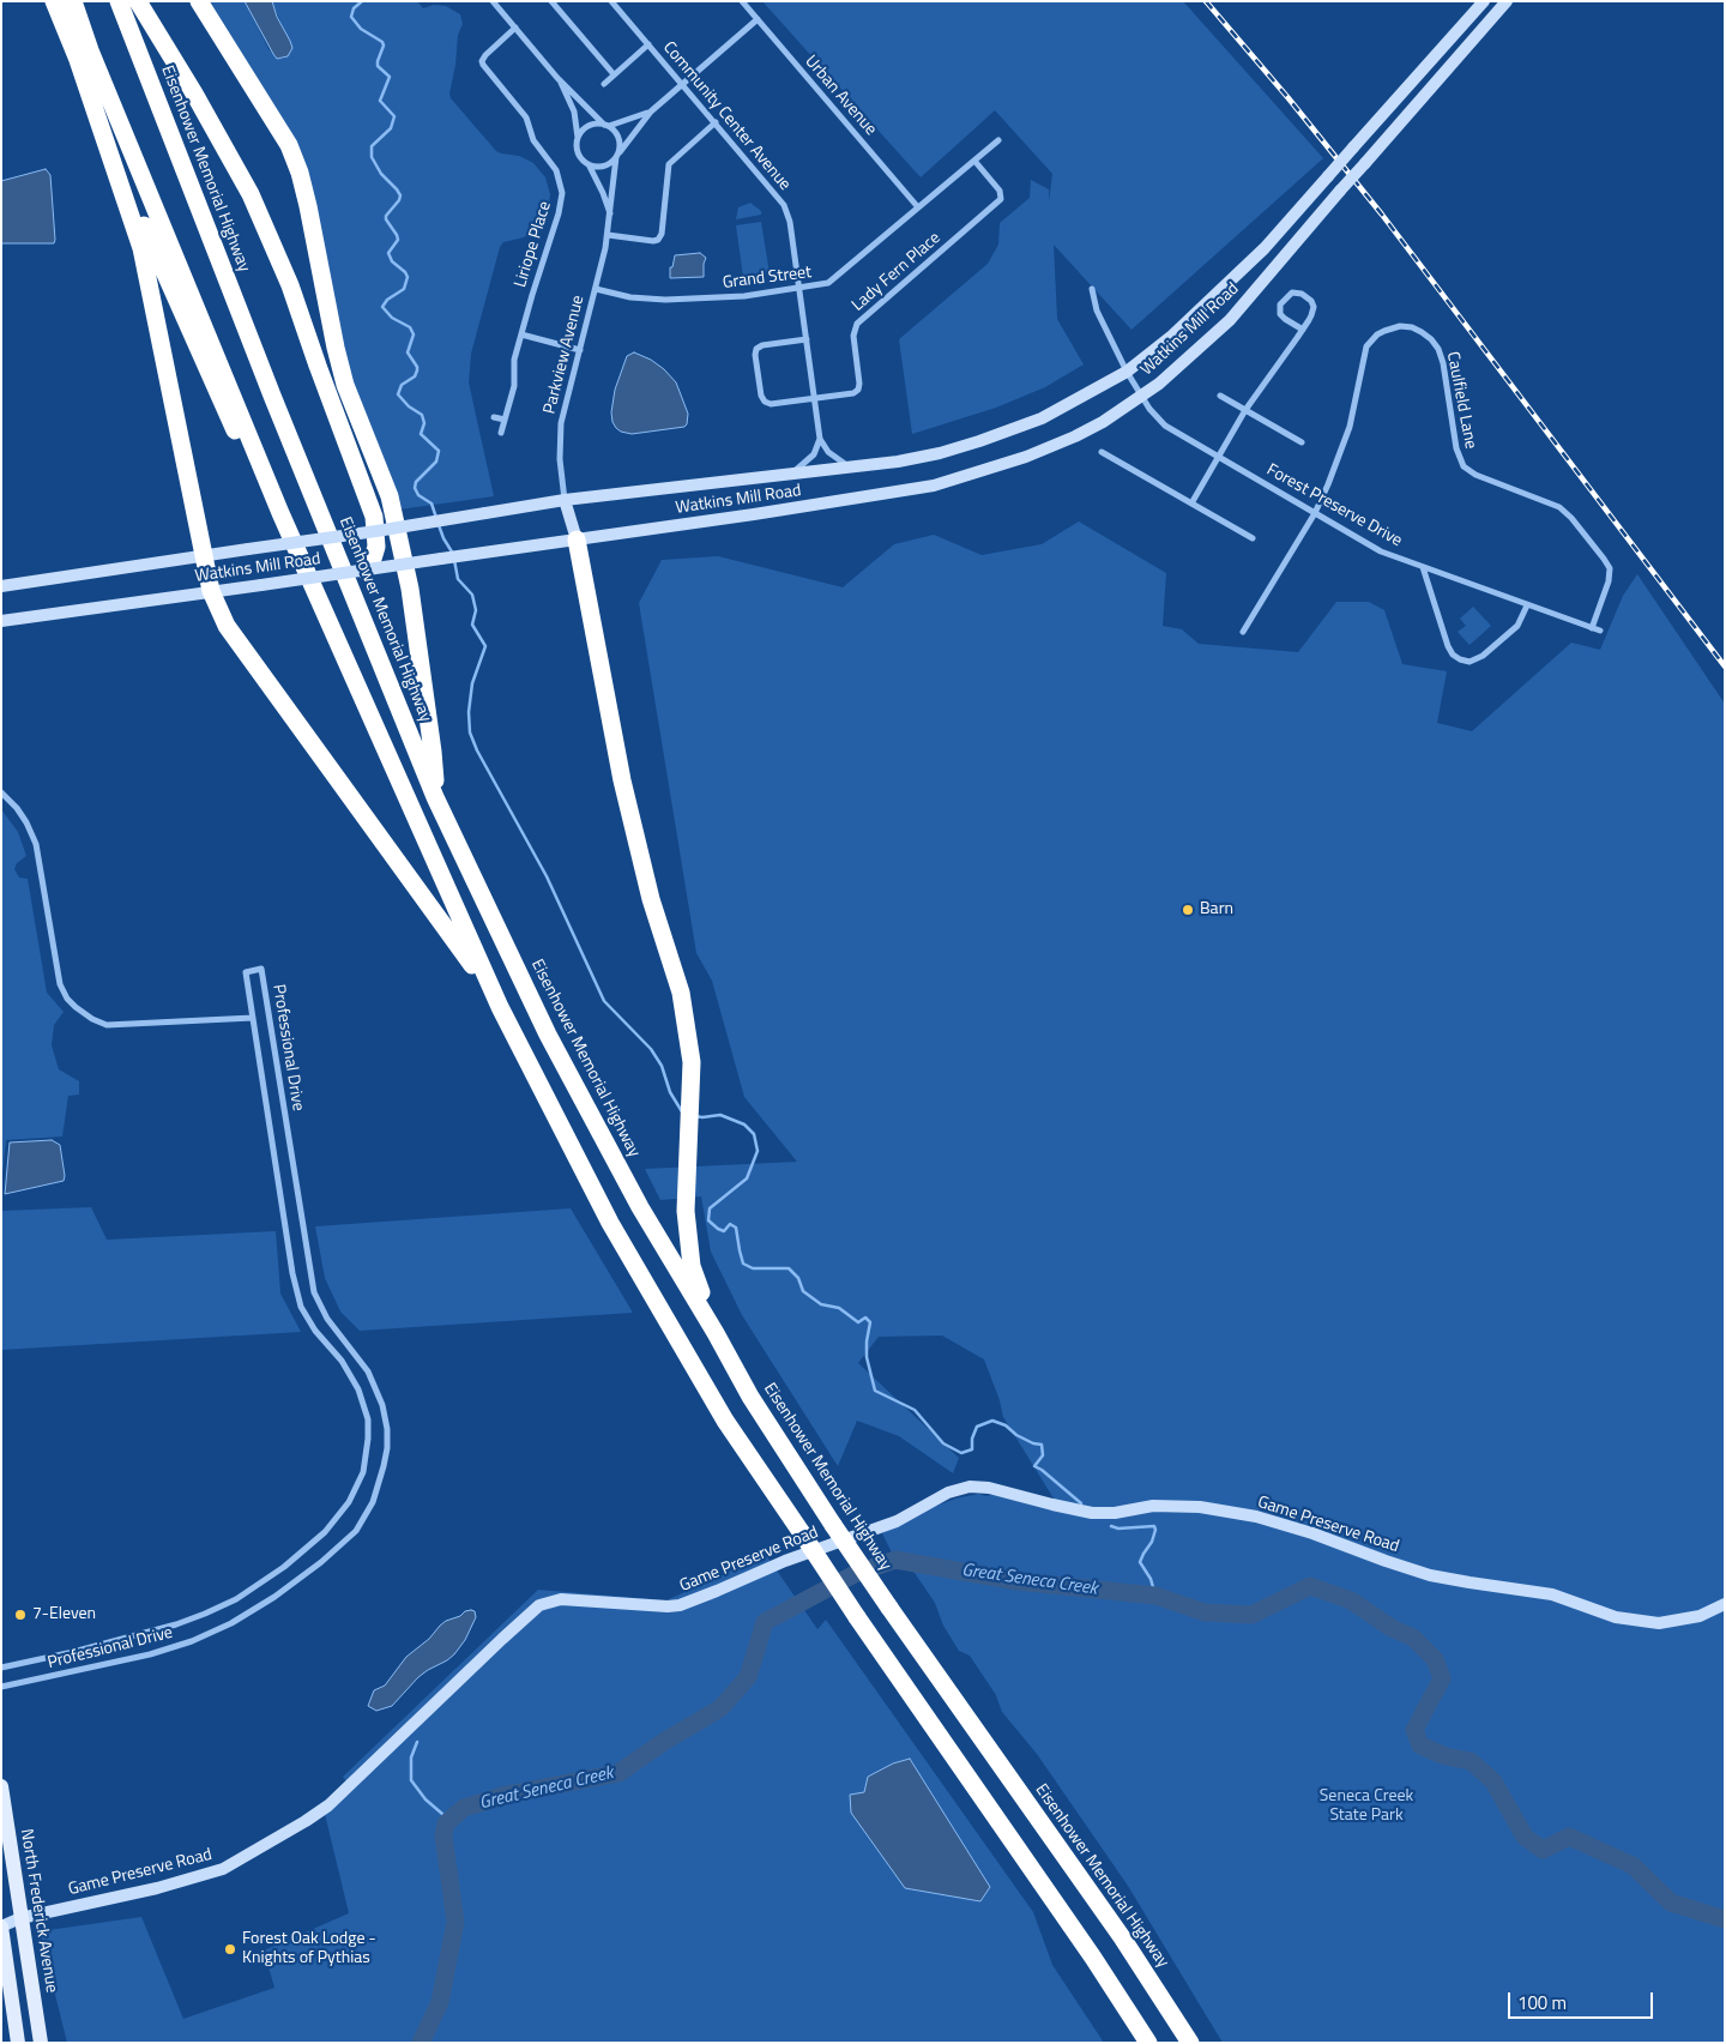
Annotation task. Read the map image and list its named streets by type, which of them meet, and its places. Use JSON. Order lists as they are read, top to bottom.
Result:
{
  "streets": {
    "highway": ["Eisenhower Memorial Highway"],
    "main road": ["Watkins Mill Road", "Game Preserve Road", "North Frederick Avenue"],
    "street": [
      "Urban Avenue",
      "Community Center Avenue",
      "Liriope Place",
      "Lady Fern Place",
      "Grand Street",
      "Parkview Avenue",
      "Caulfield Lane",
      "Forest Preserve Drive",
      "Professional Drive"
    ]
  },
  "crossings": [
    ["Urban Avenue", "Grand Street"],
    ["Community Center Avenue", "Lady Fern Place"],
    ["Community Center Avenue", "Grand Street"],
    ["Lady Fern Place", "Grand Street"],
    ["Grand Street", "Parkview Avenue"],
    ["Watkins Mill Road", "Parkview Avenue"],
    ["Watkins Mill Road", "Forest Preserve Drive"],
    ["Caulfield Lane", "Forest Preserve Drive"],
    ["Game Preserve Road", "North Frederick Avenue"]
  ],
  "water": ["Great Seneca Creek"],
  "parks": ["Seneca Creek State Park"],
  "places": ["Barn", "7-Eleven", "Forest Oak Lodge - Knights of Pythias"],
  "scale_bar": "100 m"
}
